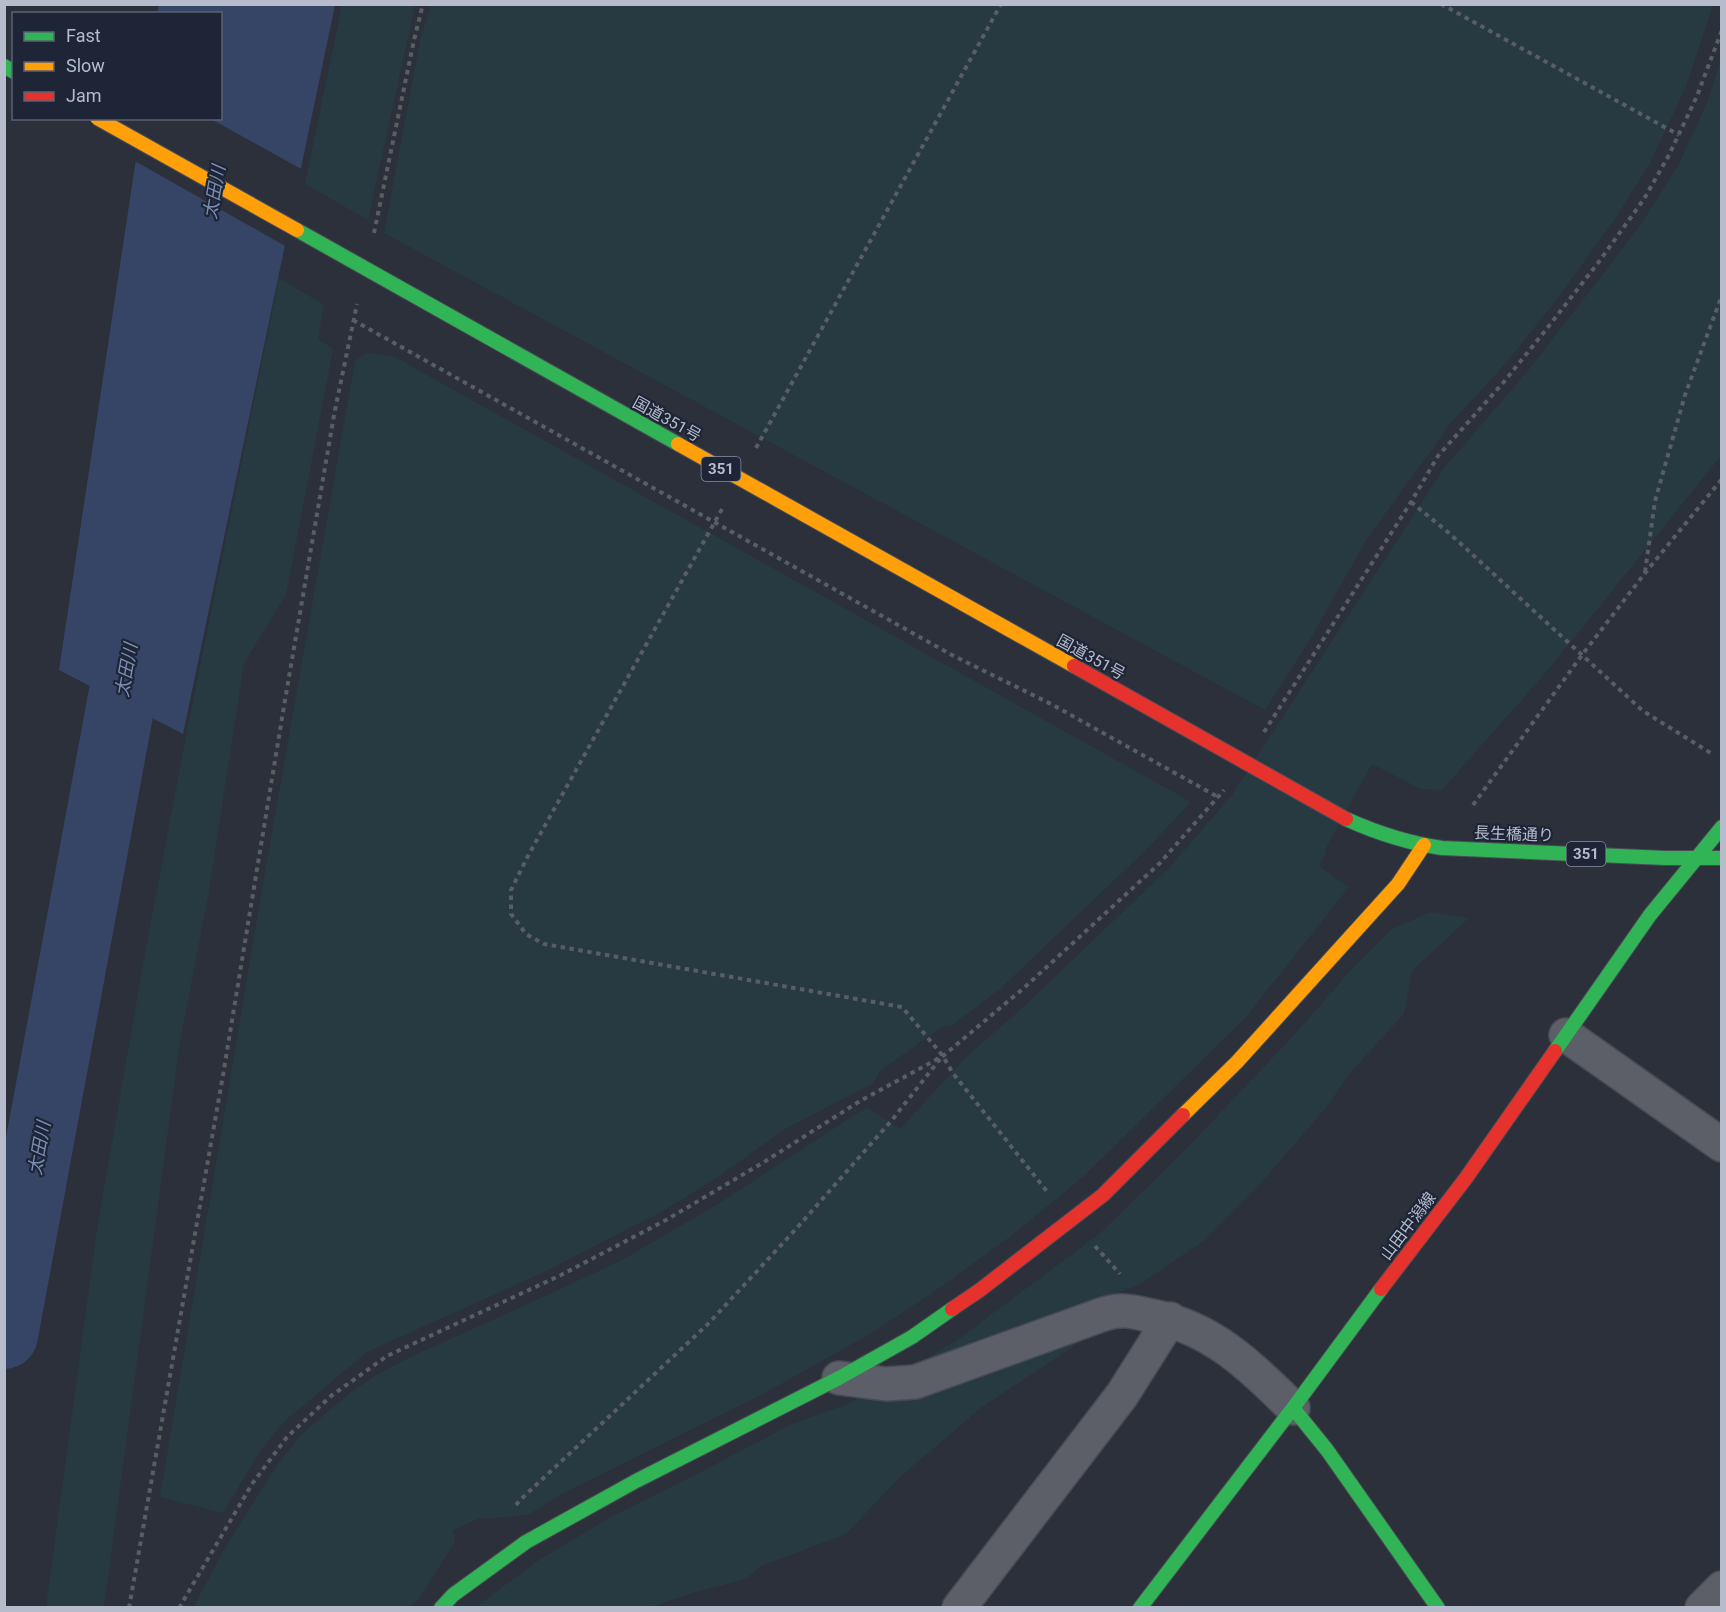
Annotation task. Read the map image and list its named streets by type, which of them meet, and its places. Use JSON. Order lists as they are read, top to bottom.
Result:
{
  "streets": {
    "main road": [
      "国道351号",
      "351",
      "長生橋通り",
      "山田中潟線"
    ]
  },
  "crossings": [
    ["国道351号", "長生橋通り"],
    ["長生橋通り", "山田中潟線"]
  ],
  "water": ["太田川"],
  "legend": ["Fast", "Slow", "Jam"]
}
